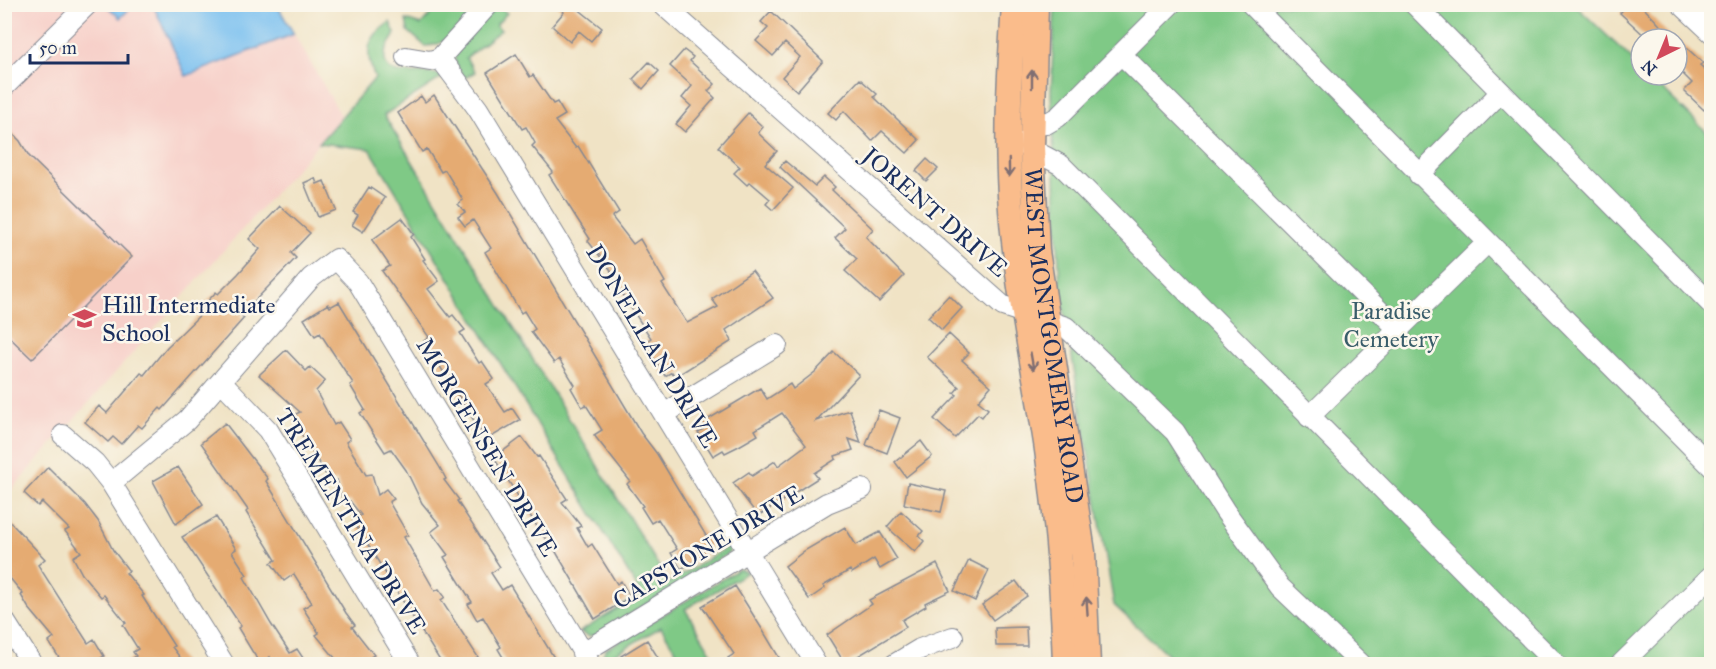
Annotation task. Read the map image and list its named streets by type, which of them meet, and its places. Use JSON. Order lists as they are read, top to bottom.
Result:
{
  "streets": {
    "main road": ["WEST MONTGOMERY ROAD"],
    "street": [
      "JORENT DRIVE",
      "DONELLAN DRIVE",
      "MORGENSEN DRIVE",
      "TREMENTINA DRIVE",
      "CAPSTONE DRIVE"
    ]
  },
  "crossings": [
    ["JORENT DRIVE", "WEST MONTGOMERY ROAD"],
    ["DONELLAN DRIVE", "CAPSTONE DRIVE"],
    ["MORGENSEN DRIVE", "TREMENTINA DRIVE"],
    ["MORGENSEN DRIVE", "CAPSTONE DRIVE"]
  ],
  "parks": ["Paradise Cemetery"],
  "places": {
    "school or university": ["Hill Intermediate School"]
  },
  "scale_bar": "50 m",
  "north": "bottom left"
}
